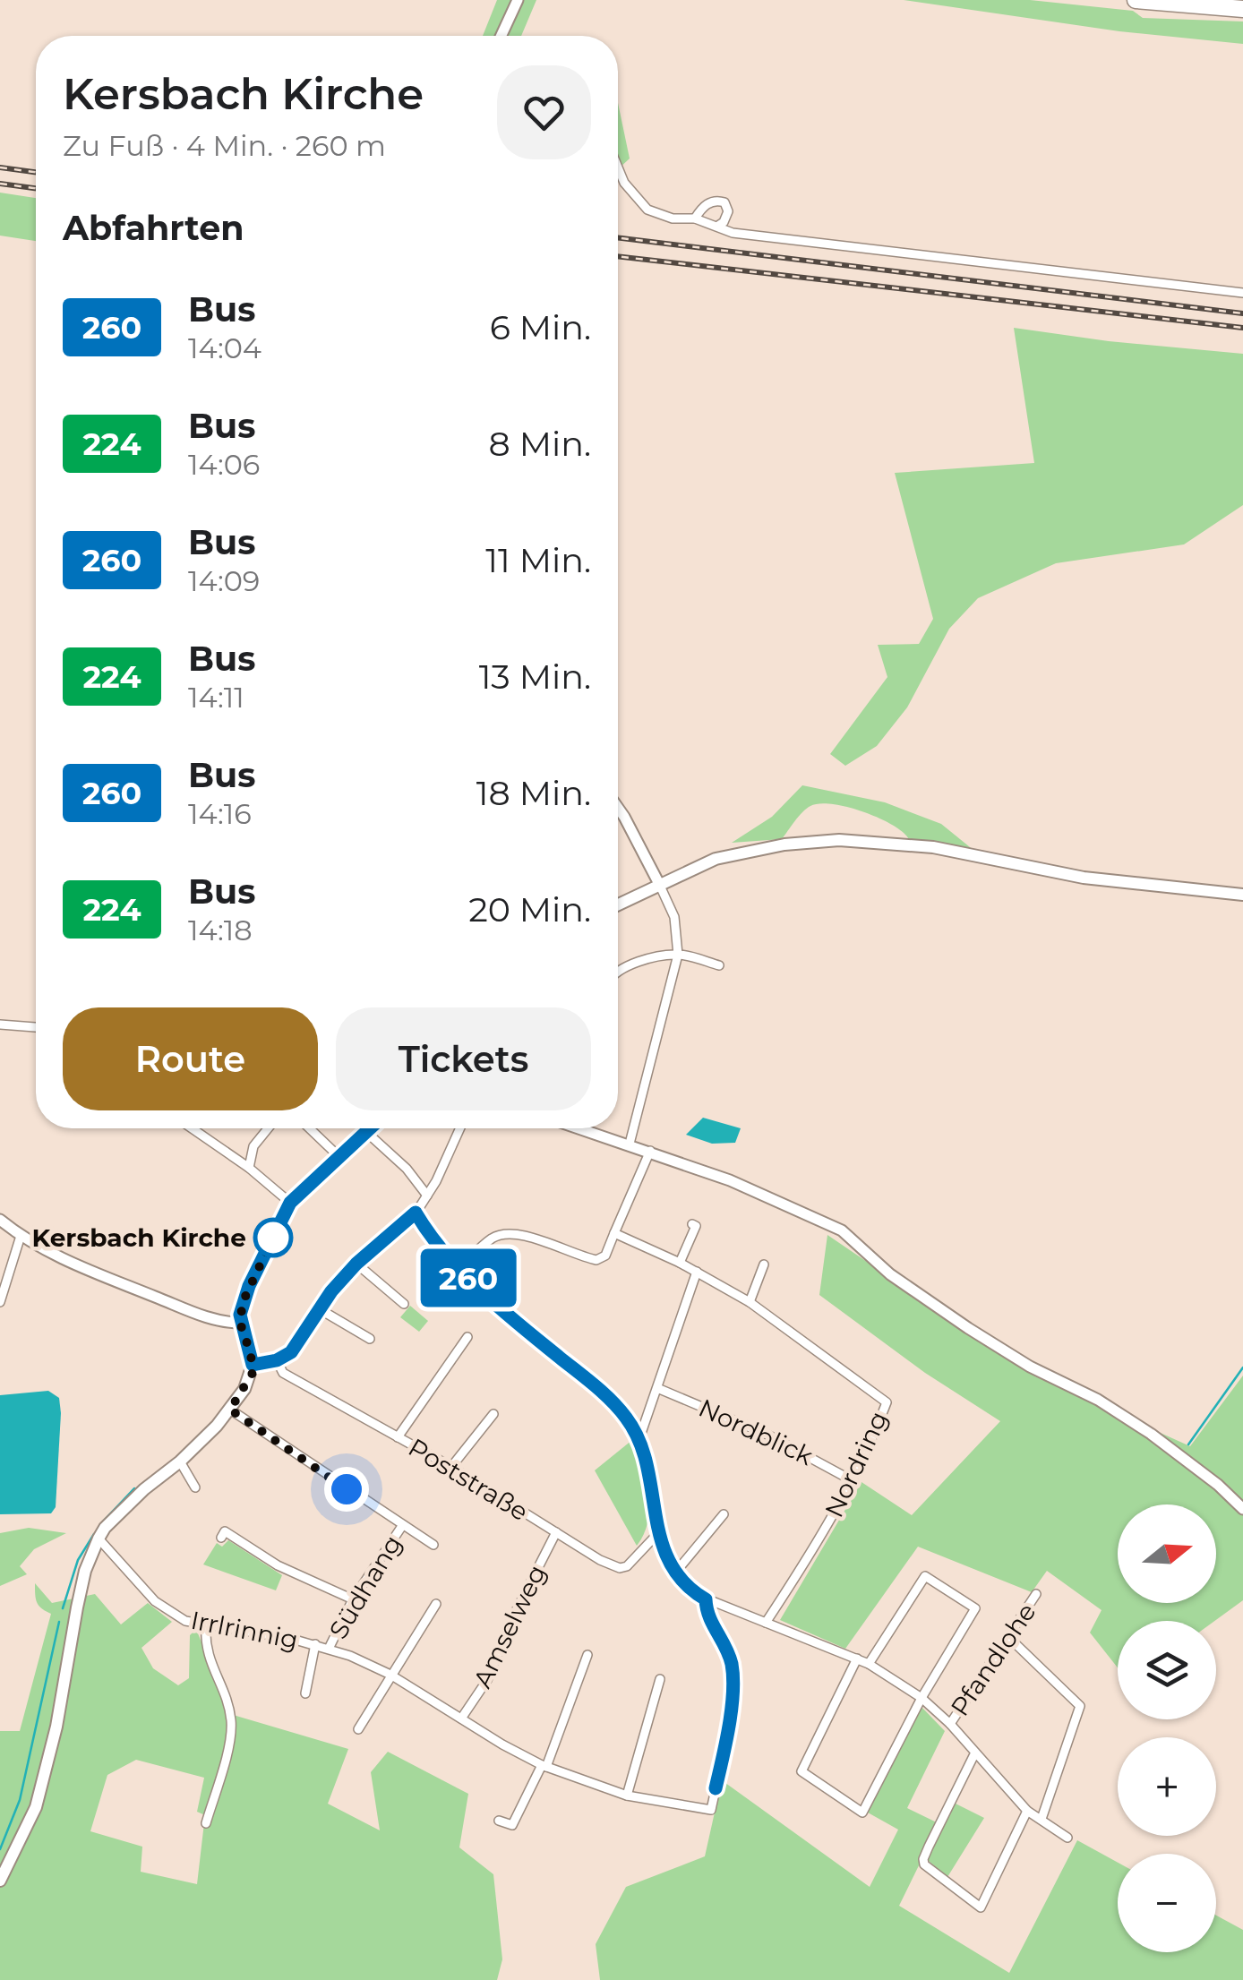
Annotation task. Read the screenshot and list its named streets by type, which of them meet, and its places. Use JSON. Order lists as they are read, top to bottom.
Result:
{
  "streets": {
    "street": [
      "Nordblick",
      "Nordring",
      "Poststraße",
      "Südhang",
      "Amselweg",
      "Irrlrinnig",
      "Pfandlohe"
    ]
  },
  "crossings": [
    ["Nordblick", "Nordring"],
    ["Nordring", "Pfandlohe"],
    ["Poststraße", "Amselweg"],
    ["Südhang", "Irrlrinnig"],
    ["Amselweg", "Irrlrinnig"],
    ["Irrlrinnig", "Pfandlohe"]
  ],
  "places": ["Kersbach Kirche"],
  "lines": ["bus line 260"],
  "north": "right",
  "page": {
    "on_map": "260",
    "heading": [
      ["Kersbach Kirche", "Zu Fuß · 4 Min. · 260 m"],
      "Abfahrten"
    ],
    "list": [
      {
        "mark": "260",
        "name": "Bus",
        "note": "14:04",
        "value": "6 Min."
      },
      {
        "mark": "224",
        "name": "Bus",
        "note": "14:06",
        "value": "8 Min."
      },
      {
        "mark": "260",
        "name": "Bus",
        "note": "14:09",
        "value": "11 Min."
      },
      {
        "mark": "224",
        "name": "Bus",
        "note": "14:11",
        "value": "13 Min."
      },
      {
        "mark": "260",
        "name": "Bus",
        "note": "14:16",
        "value": "18 Min."
      },
      {
        "mark": "224",
        "name": "Bus",
        "note": "14:18",
        "value": "20 Min."
      }
    ],
    "buttons": ["Route", "Tickets"],
    "map_buttons": ["+", "−"]
  }
}
